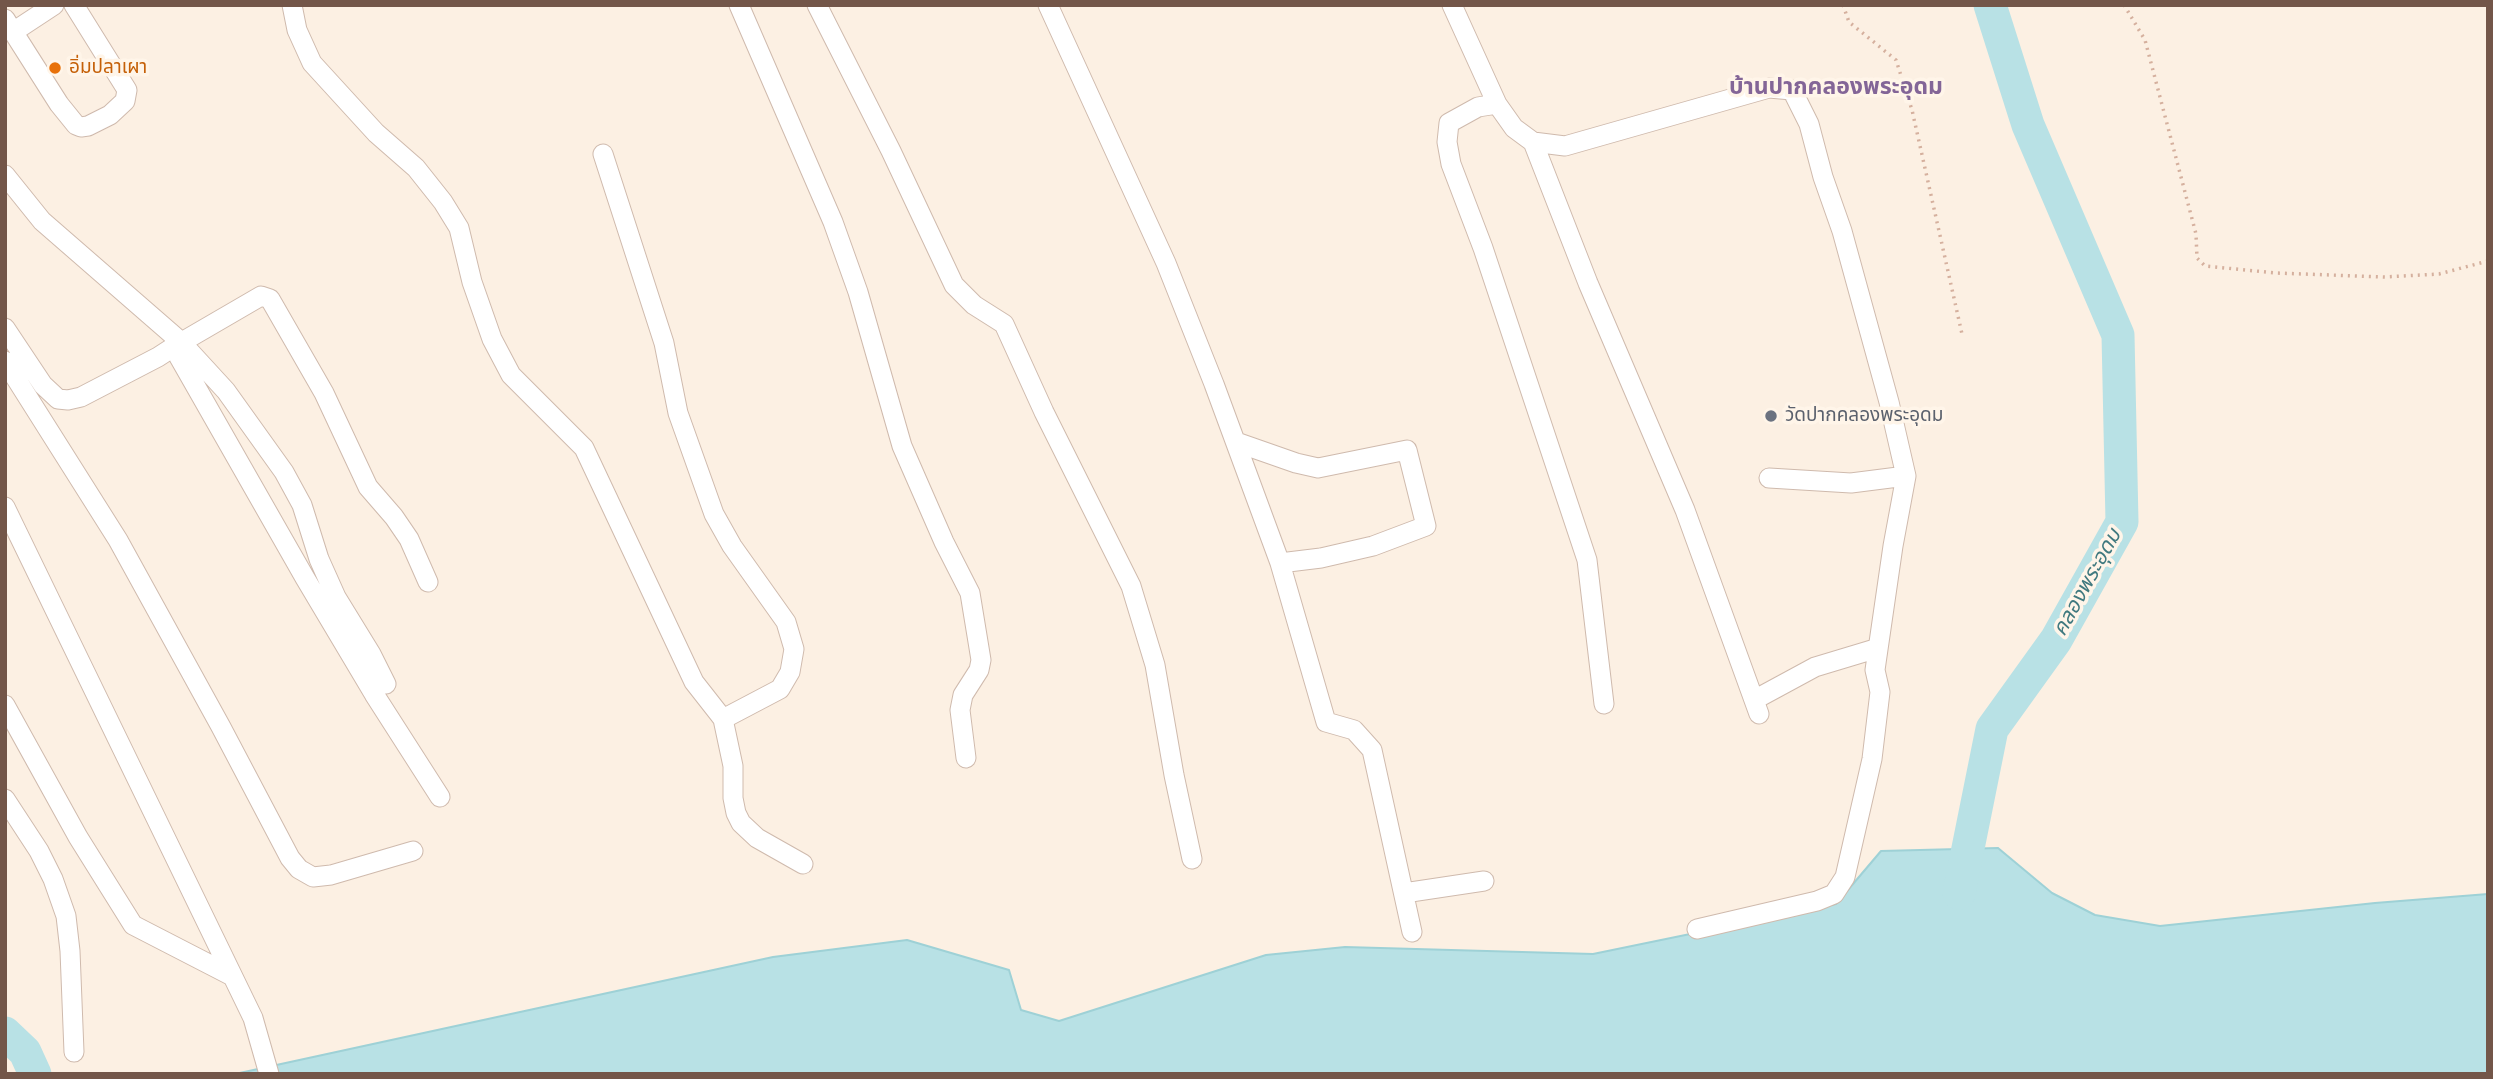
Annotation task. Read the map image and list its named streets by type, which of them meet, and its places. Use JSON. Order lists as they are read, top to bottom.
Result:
{
  "districts": ["บ้านปากคลองพระอุดม"],
  "water": ["คลองพระอุดม"],
  "places": ["อิ่มปลาเผา", "วัดปากคลองพระอุดม"]
}
